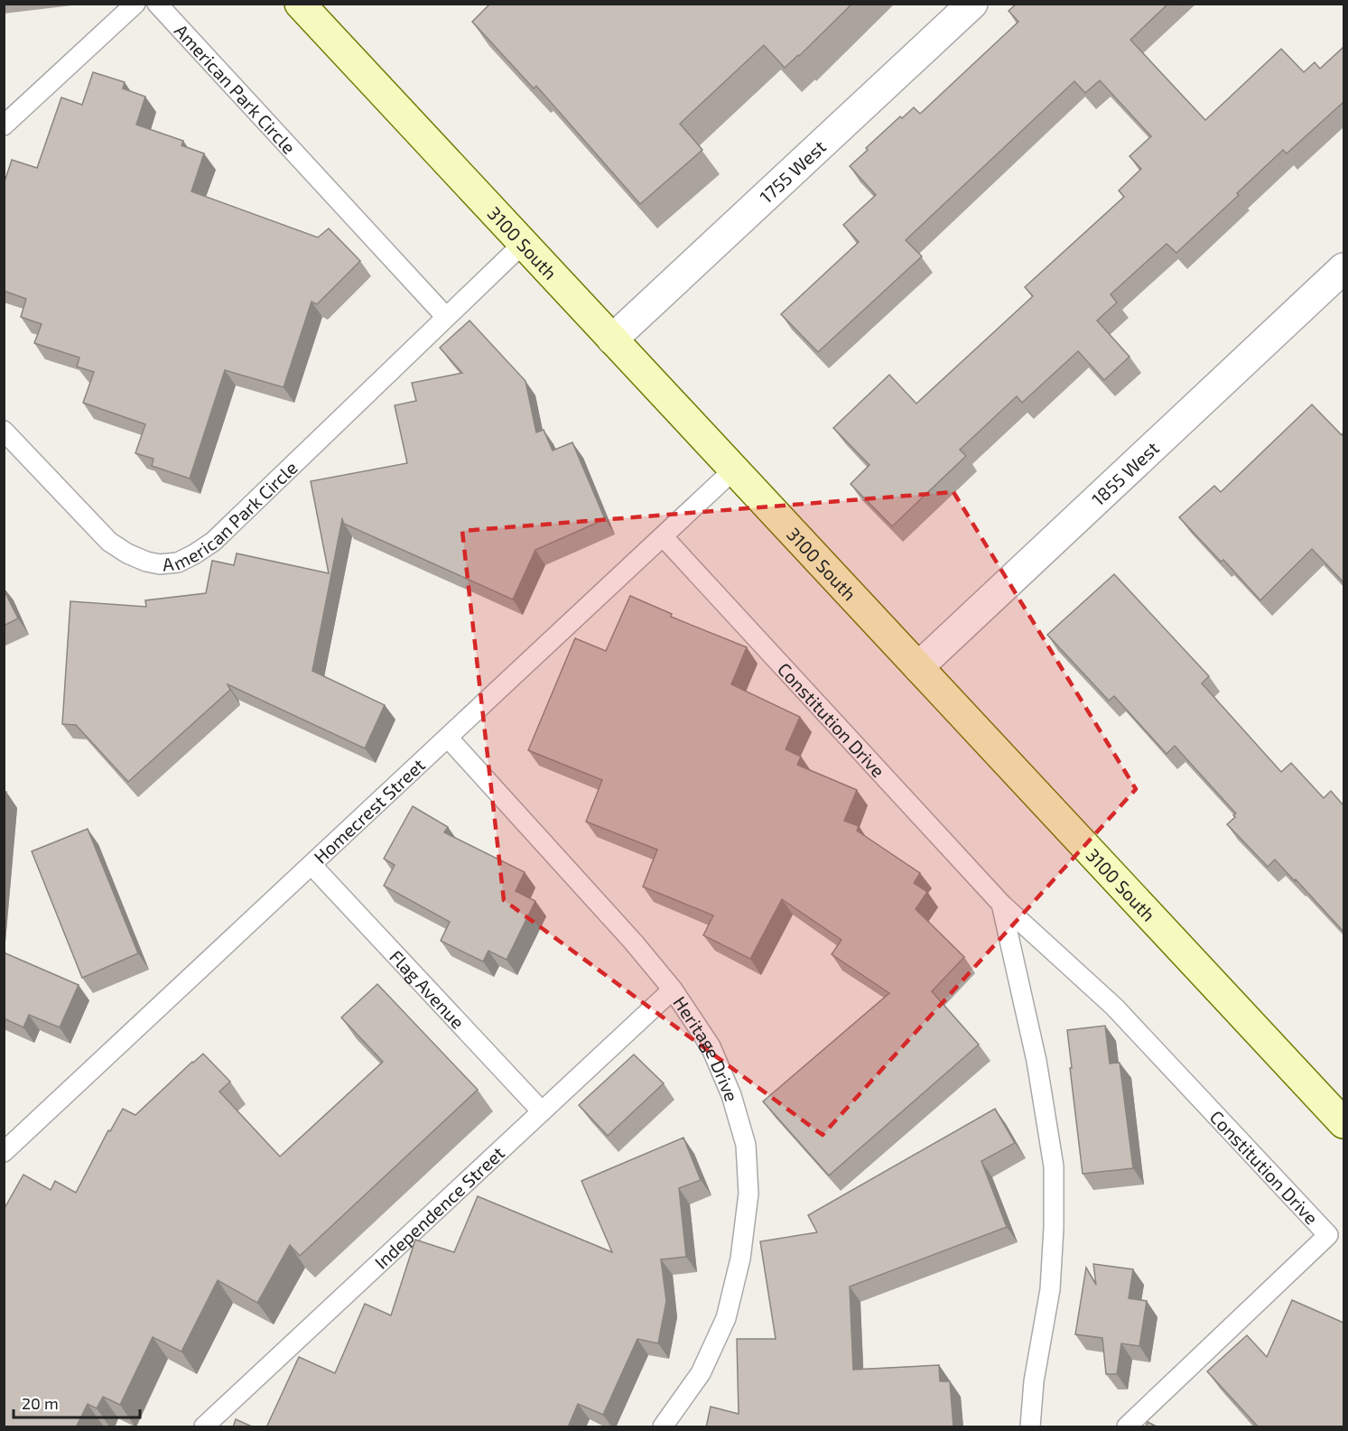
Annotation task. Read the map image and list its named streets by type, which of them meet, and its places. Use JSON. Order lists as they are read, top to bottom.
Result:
{
  "streets": {
    "main road": ["3100 South"],
    "street": ["1755 West", "1855 West"],
    "lane": [
      "American Park Circle",
      "Constitution Drive",
      "Homecrest Street",
      "Flag Avenue",
      "Heritage Drive",
      "Independence Street"
    ]
  },
  "crossings": [
    ["American Park Circle", "3100 South"],
    ["1755 West", "3100 South"],
    ["3100 South", "1855 West"],
    ["3100 South", "Homecrest Street"],
    ["Constitution Drive", "Homecrest Street"],
    ["Homecrest Street", "Flag Avenue"],
    ["Homecrest Street", "Heritage Drive"],
    ["Flag Avenue", "Independence Street"],
    ["Heritage Drive", "Independence Street"]
  ],
  "scale_bar": "20 m"
}
